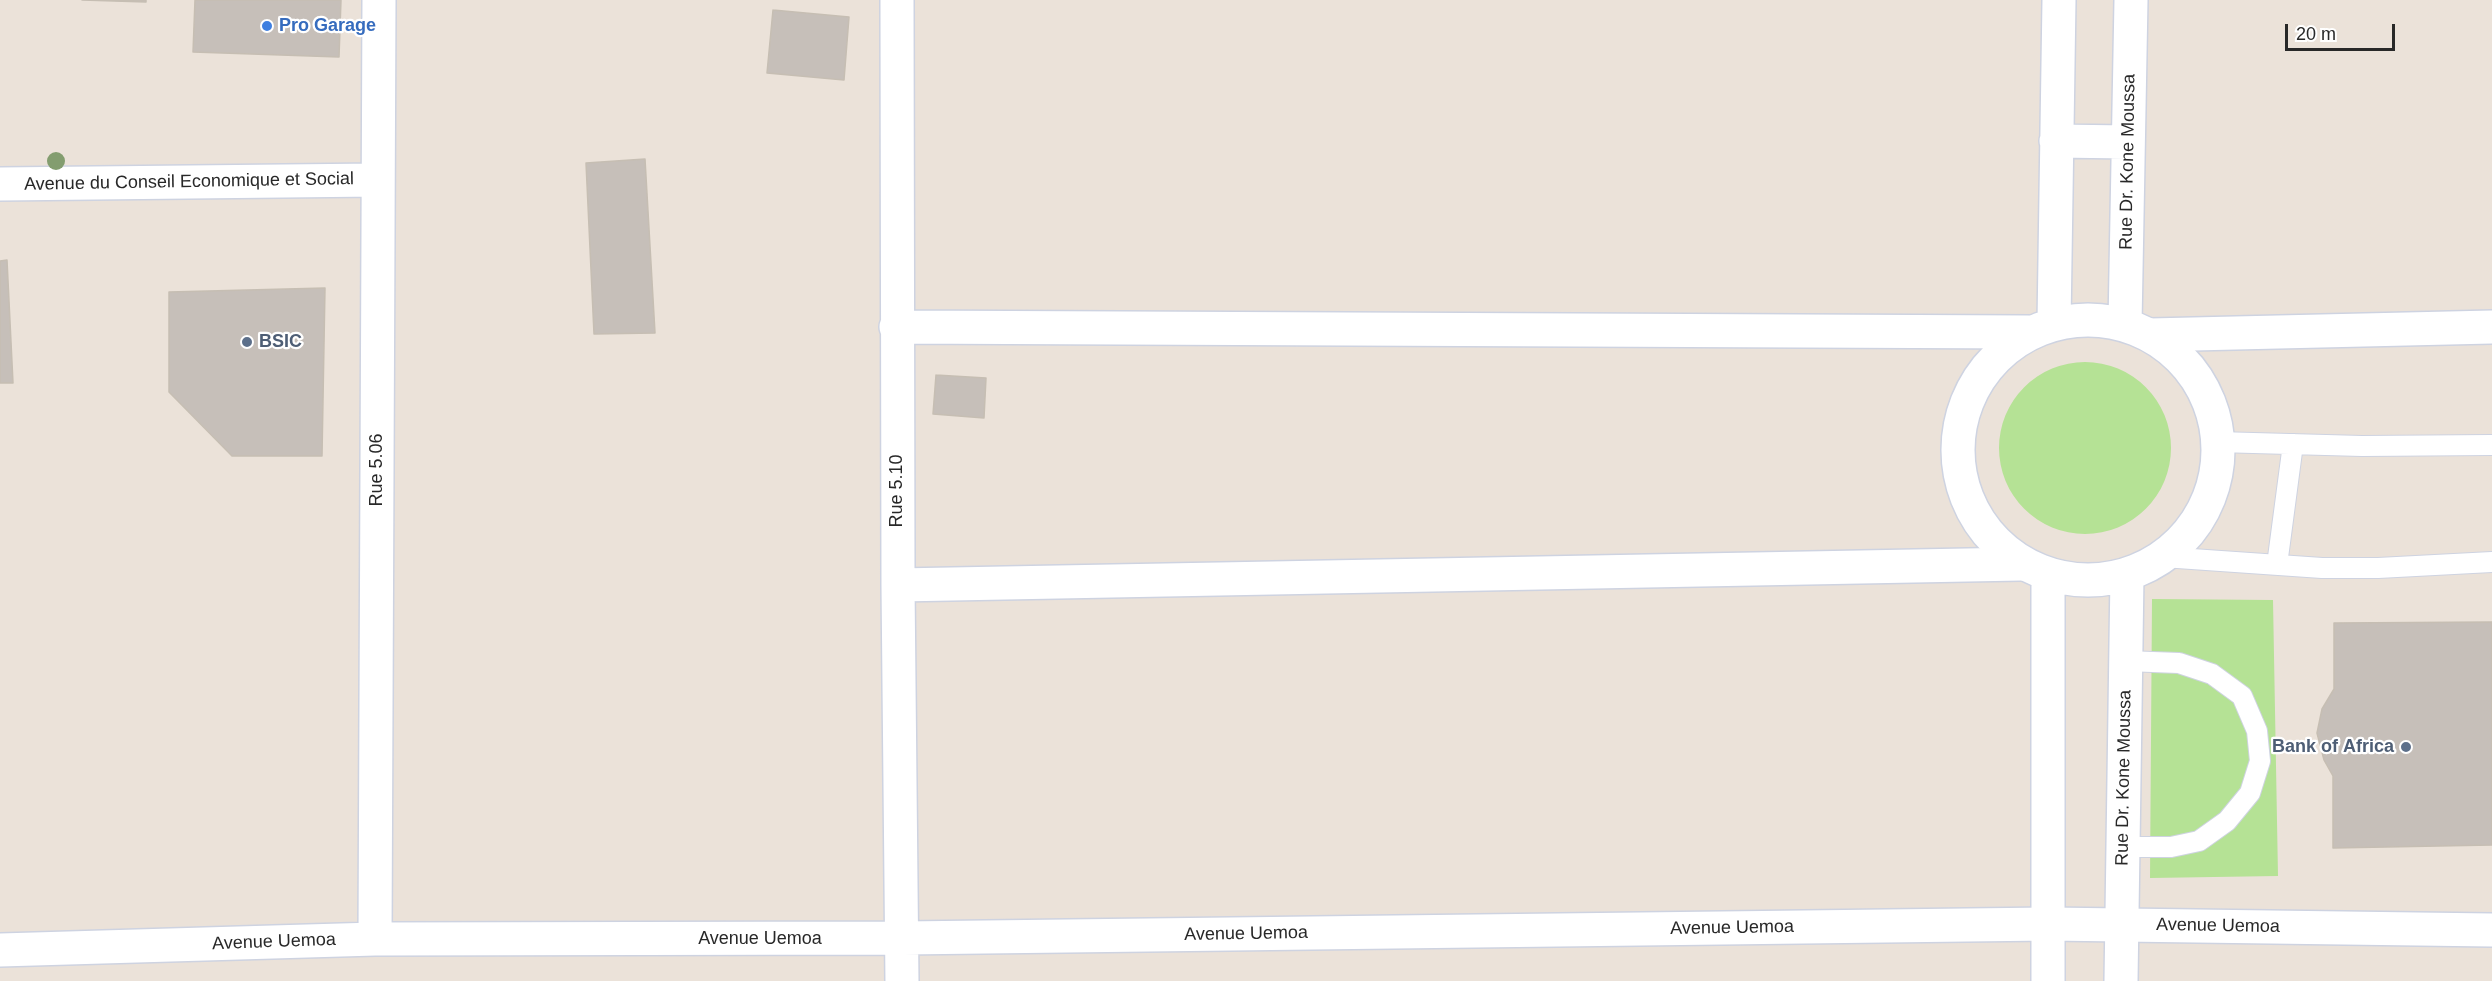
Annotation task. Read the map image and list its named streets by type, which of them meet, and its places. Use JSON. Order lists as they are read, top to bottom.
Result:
{
  "streets": {
    "street": [
      "Rue Dr. Kone Moussa",
      "Avenue du Conseil Economique et Social",
      "Rue 5.06",
      "Rue 5.10",
      "Avenue Uemoa"
    ]
  },
  "crossings": [
    ["Rue Dr. Kone Moussa", "Avenue Uemoa"],
    ["Avenue du Conseil Economique et Social", "Rue 5.06"],
    ["Rue 5.06", "Avenue Uemoa"],
    ["Rue 5.10", "Avenue Uemoa"]
  ],
  "places": ["Pro Garage", "BSIC", "Bank of Africa"],
  "scale_bar": "20 m"
}
